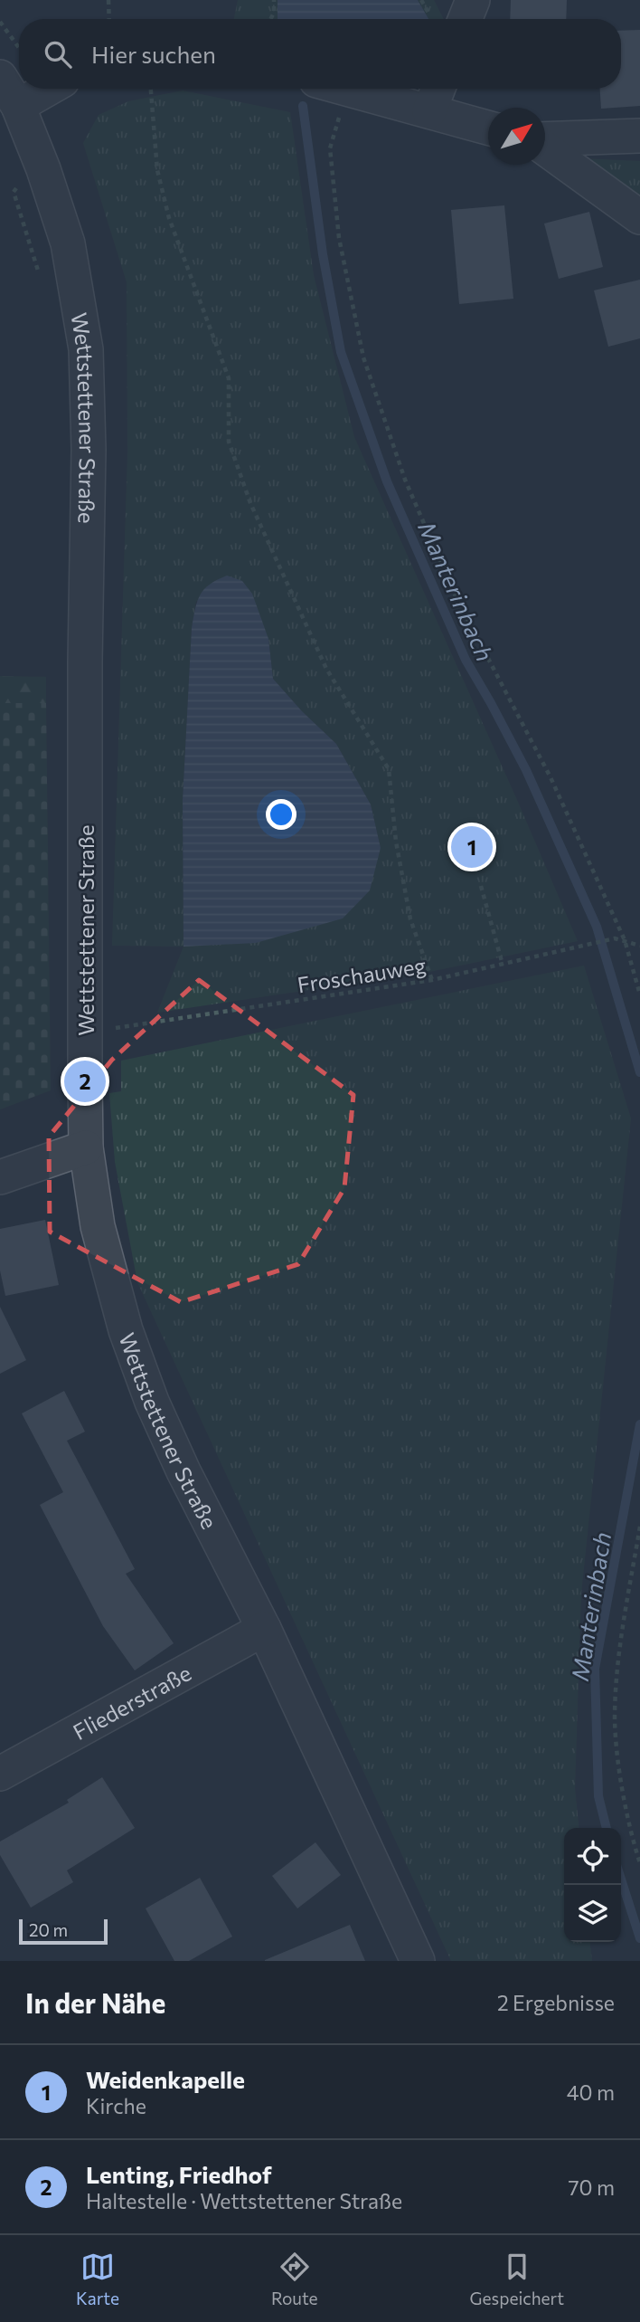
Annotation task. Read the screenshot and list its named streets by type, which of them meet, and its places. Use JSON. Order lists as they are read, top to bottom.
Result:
{
  "streets": {
    "street": ["Wettstettener Straße", "Fliederstraße"],
    "path": ["Froschauweg"]
  },
  "crossings": [
    ["Wettstettener Straße", "Froschauweg"],
    ["Wettstettener Straße", "Fliederstraße"]
  ],
  "water": ["Manterinbach"],
  "scale_bar": "20 m",
  "north": "top right",
  "page": {
    "search": "Hier suchen",
    "pins": ["1", "2"],
    "scale": "20 m",
    "heading": ["In der Nähe", "2 Ergebnisse"],
    "list": [
      {
        "mark": "1",
        "name": "Weidenkapelle",
        "note": "Kirche",
        "value": "40 m"
      },
      {
        "mark": "2",
        "name": "Lenting, Friedhof",
        "note": "Haltestelle · Wettstettener Straße",
        "value": "70 m"
      }
    ],
    "nav": ["Karte", "Route", "Gespeichert"]
  }
}
